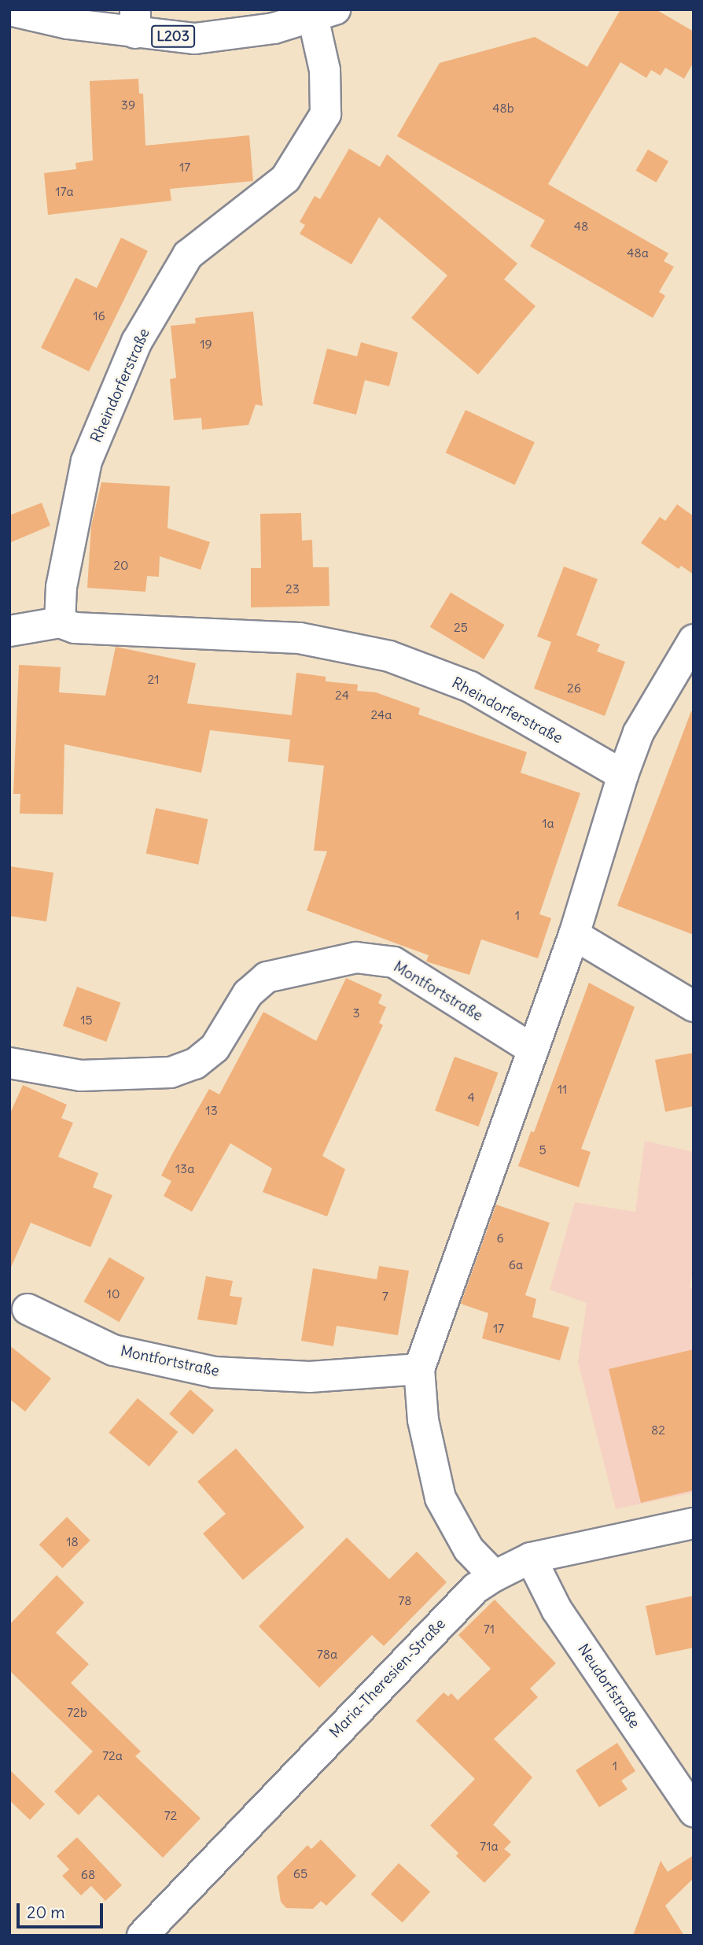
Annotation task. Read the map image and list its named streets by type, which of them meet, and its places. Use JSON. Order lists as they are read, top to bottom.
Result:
{
  "streets": {
    "street": [
      "L203",
      "Rheindorferstraße",
      "Montfortstraße",
      "Maria-Theresien-Straße",
      "Neudorfstraße"
    ]
  },
  "crossings": [
    ["L203", "Rheindorferstraße"],
    ["Maria-Theresien-Straße", "Neudorfstraße"]
  ],
  "house_numbers": [
    "39",
    "48b",
    "17",
    "17a",
    "48",
    "48a",
    "16",
    "19",
    "20",
    "23",
    "25",
    "21",
    "26",
    "24",
    "24a",
    "1a",
    "1",
    "3",
    "15",
    "11",
    "4",
    "13",
    "5",
    "13a",
    "6",
    "6a",
    "10",
    "7",
    "17",
    "82",
    "18",
    "78",
    "71",
    "78a",
    "72b",
    "72a",
    "1",
    "72",
    "71a",
    "65",
    "68"
  ],
  "scale_bar": "20 m"
}
